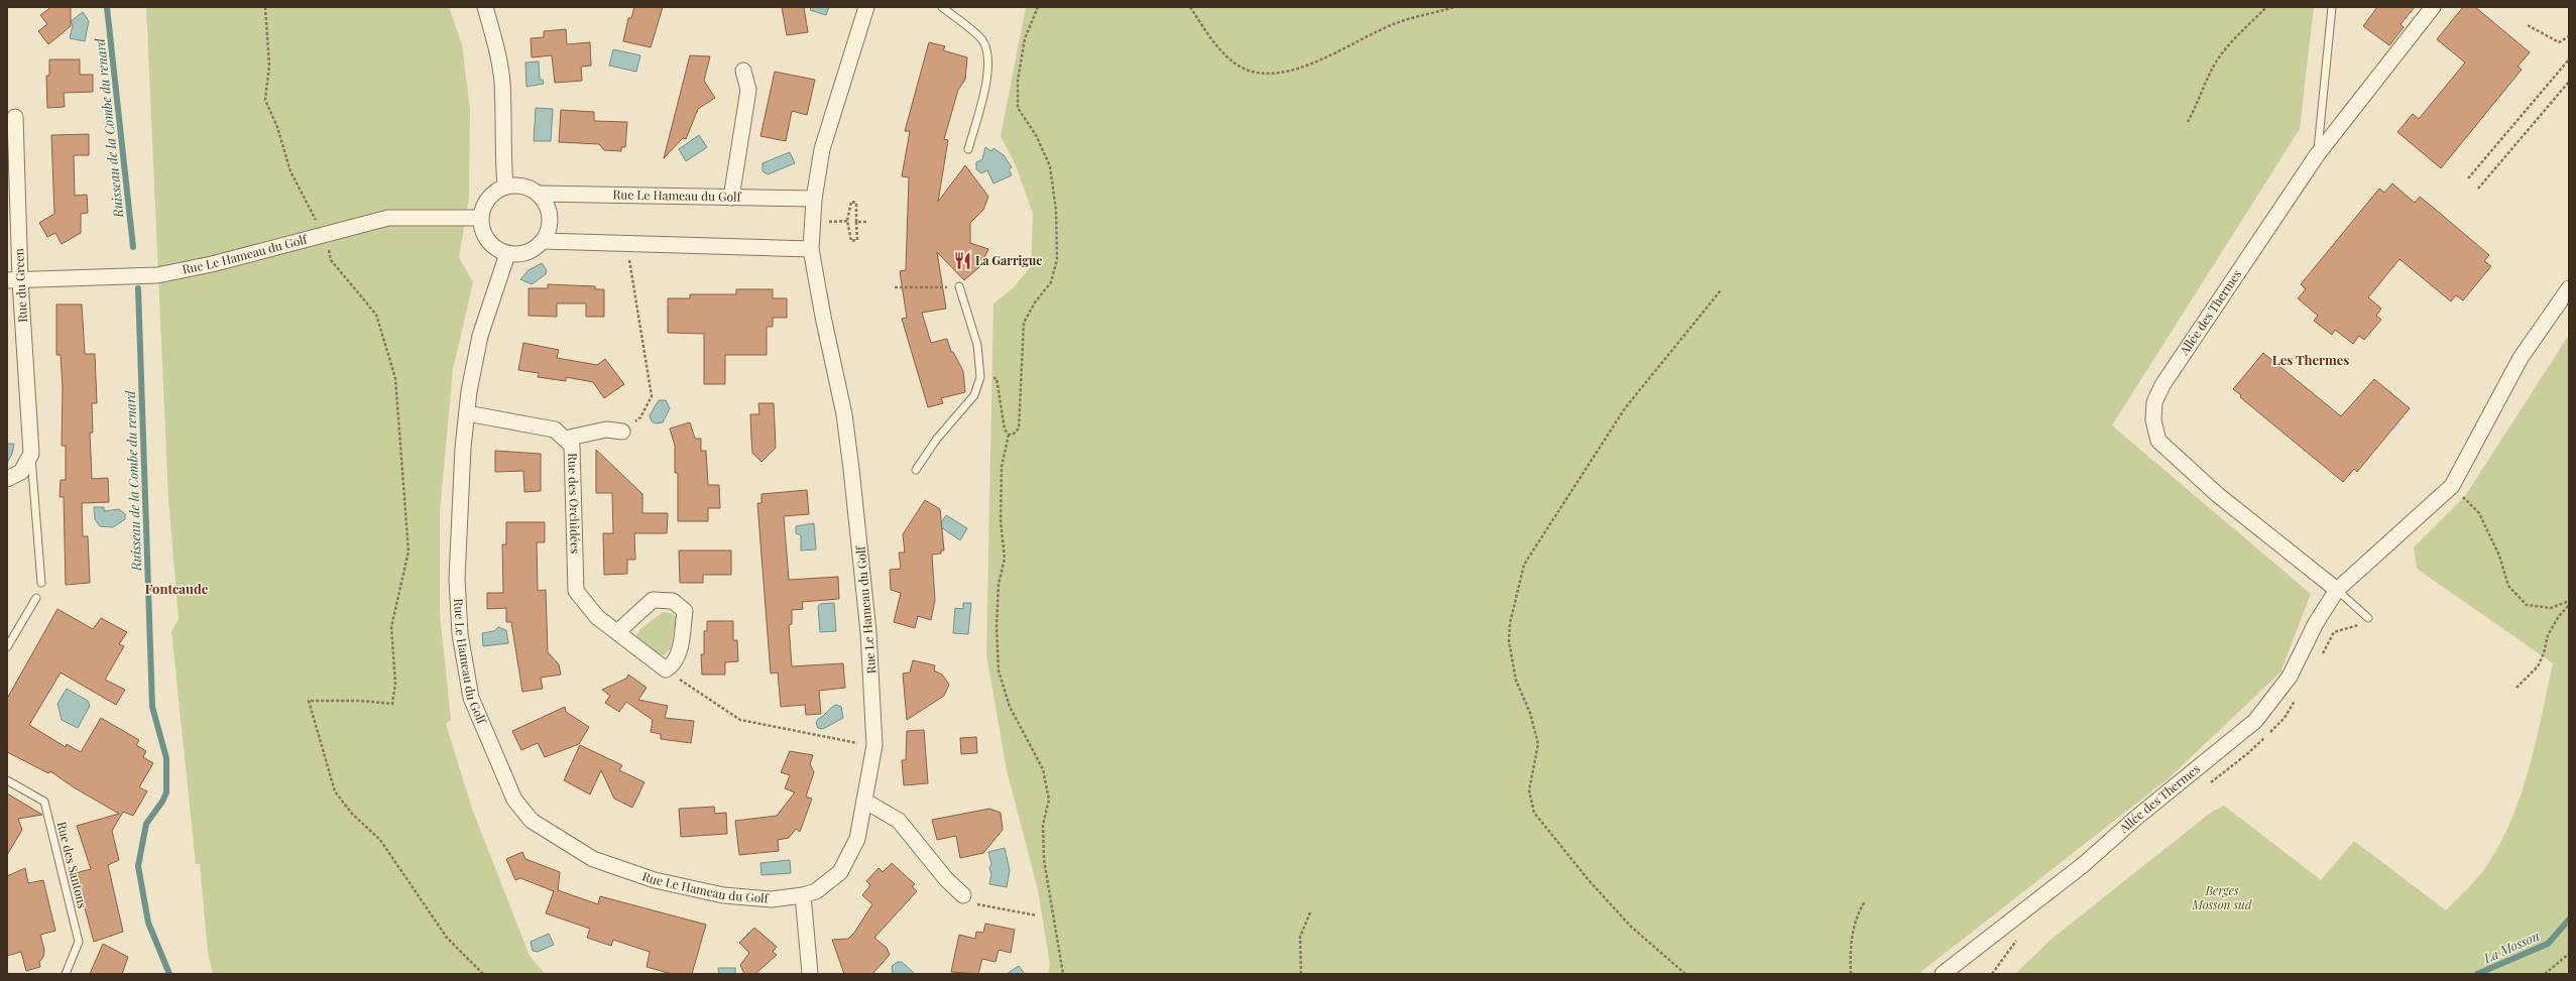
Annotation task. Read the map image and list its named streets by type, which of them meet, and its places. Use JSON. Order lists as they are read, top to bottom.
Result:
{
  "streets": {
    "street": [
      "Rue Le Hameau du Golf",
      "Rue du Green",
      "Allée des Thermes",
      "Rue des Orchidées"
    ],
    "lane": ["Rue des Santons"]
  },
  "crossings": [
    ["Rue Le Hameau du Golf", "Rue du Green"],
    ["Rue Le Hameau du Golf", "Rue des Orchidées"]
  ],
  "districts": ["Les Thermes", "Fontcaude"],
  "water": ["Ruisseau de la Combe du renard", "La Mosson"],
  "parks": ["Berges Mosson sud"],
  "places": {
    "restaurant": ["La Garrigue"]
  }
}
